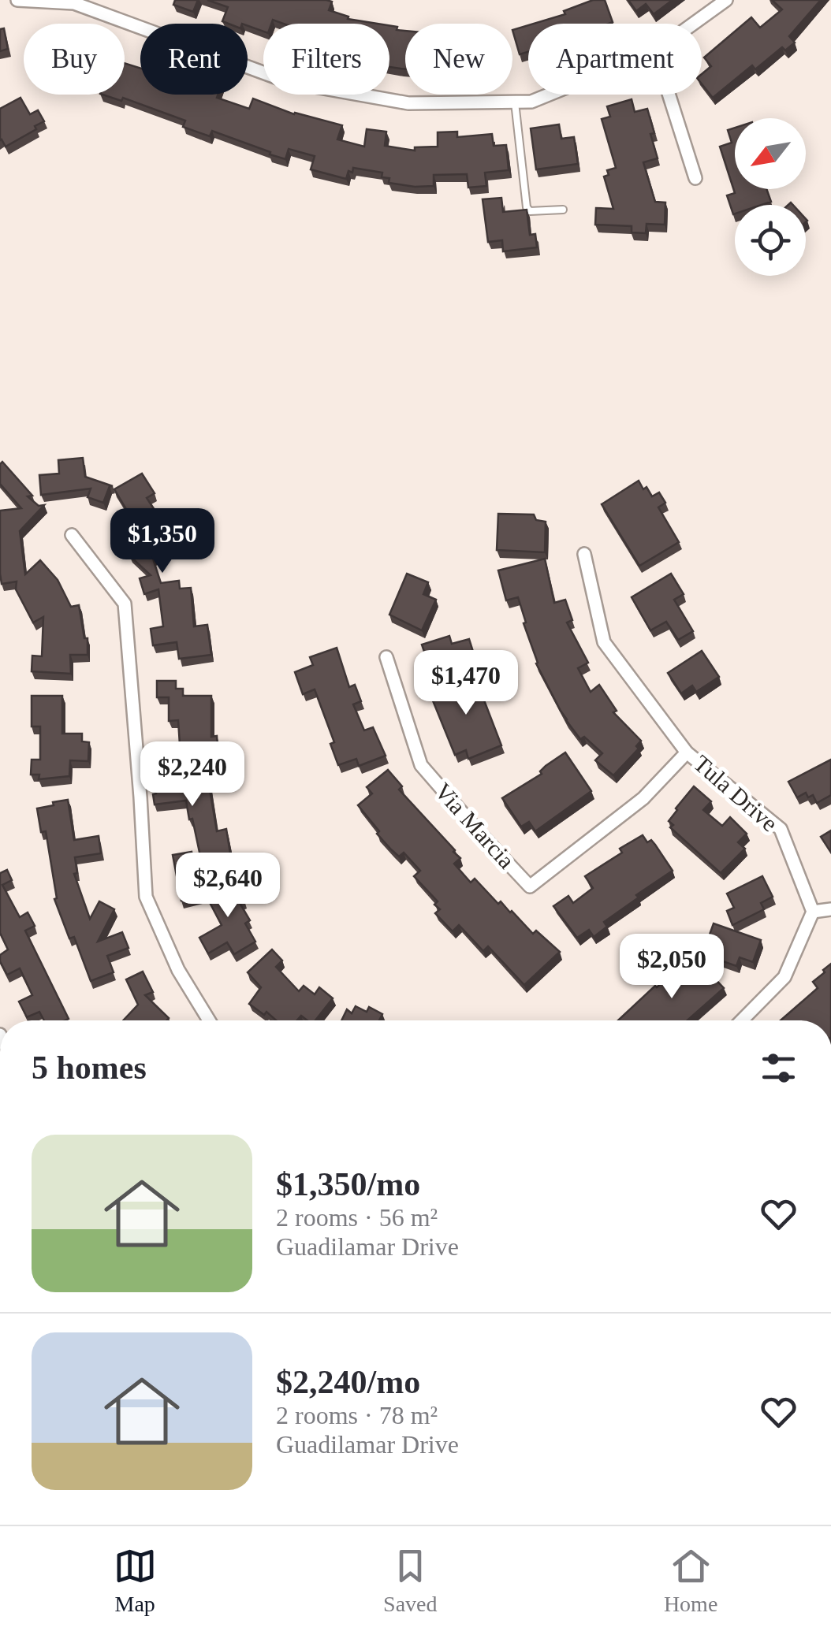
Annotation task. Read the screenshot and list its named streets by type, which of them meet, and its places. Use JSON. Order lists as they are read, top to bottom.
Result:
{
  "streets": {
    "street": ["Tula Drive", "Via Marcia"]
  },
  "crossings": [
    ["Tula Drive", "Via Marcia"]
  ],
  "north": "bottom left",
  "page": {
    "chip": [
      "Buy",
      "Rent",
      "Filters",
      "New",
      "Apartment"
    ],
    "price": [
      "$1,350",
      "$1,470",
      "$2,240",
      "$2,640",
      "$2,050"
    ],
    "heading": "5 homes",
    "list": [
      {
        "name": "$1,350/mo",
        "note": "2 rooms · 56 m² · Guadilamar Drive"
      },
      {
        "name": "$2,240/mo",
        "note": "2 rooms · 78 m² · Guadilamar Drive"
      }
    ],
    "tabs": ["Map", "Saved", "Home"]
  }
}
